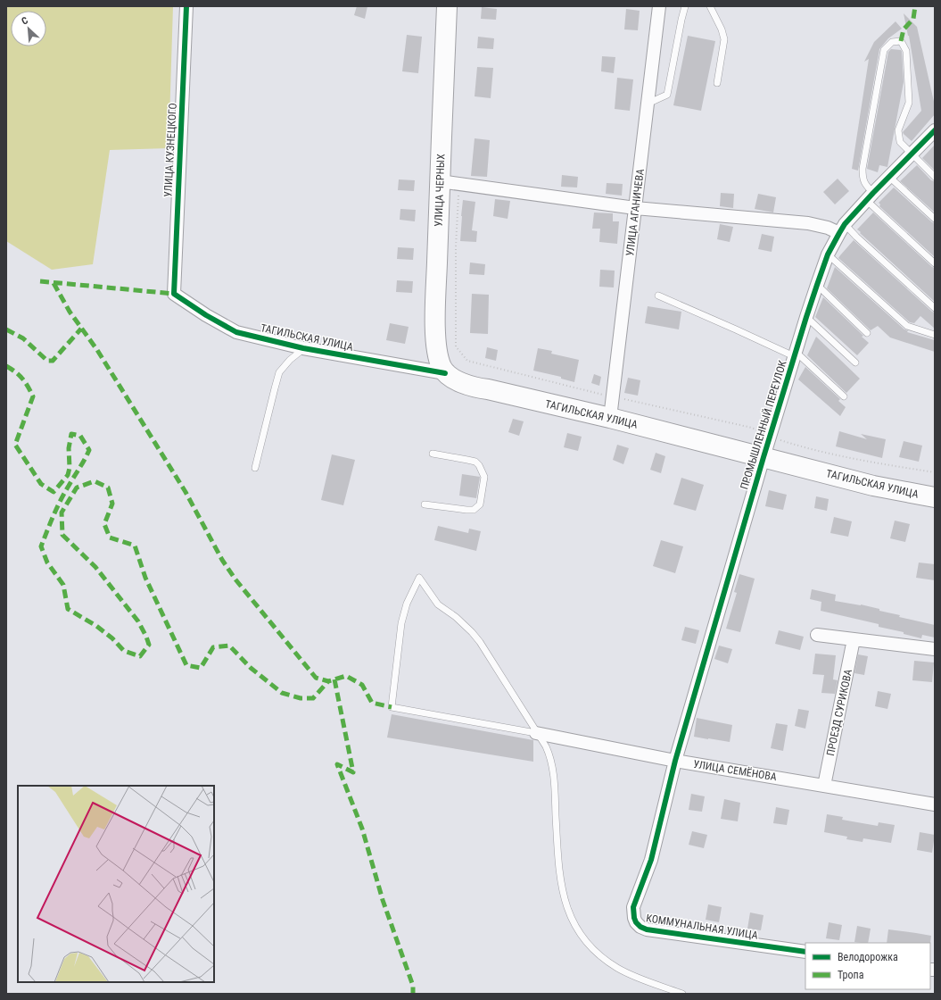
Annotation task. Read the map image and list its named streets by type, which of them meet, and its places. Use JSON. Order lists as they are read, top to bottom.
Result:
{
  "streets": {
    "main road": ["УЛИЦА ЧЕРНЫХ", "ТАГИЛЬСКАЯ УЛИЦА"],
    "street": [
      "УЛИЦА КУЗНЕЦКОГО",
      "УЛИЦА АГАНИЧЕВА",
      "ПРОМЫШЛЕННЫЙ ПЕРЕУЛОК",
      "ПРОЕЗД СУРИКОВА",
      "УЛИЦА СЕМЁНОВА",
      "КОММУНАЛЬНАЯ УЛИЦА"
    ]
  },
  "crossings": [
    ["УЛИЦА КУЗНЕЦКОГО", "ТАГИЛЬСКАЯ УЛИЦА"],
    ["УЛИЦА ЧЕРНЫХ", "ТАГИЛЬСКАЯ УЛИЦА"],
    ["УЛИЦА АГАНИЧЕВА", "ТАГИЛЬСКАЯ УЛИЦА"],
    ["ТАГИЛЬСКАЯ УЛИЦА", "ПРОМЫШЛЕННЫЙ ПЕРЕУЛОК"],
    ["ПРОМЫШЛЕННЫЙ ПЕРЕУЛОК", "УЛИЦА СЕМЁНОВА"],
    ["ПРОМЫШЛЕННЫЙ ПЕРЕУЛОК", "КОММУНАЛЬНАЯ УЛИЦА"],
    ["ПРОЕЗД СУРИКОВА", "УЛИЦА СЕМЁНОВА"],
    ["УЛИЦА СЕМЁНОВА", "КОММУНАЛЬНАЯ УЛИЦА"]
  ],
  "legend": ["Велодорожка", "Тропа"],
  "north": "top left"
}
